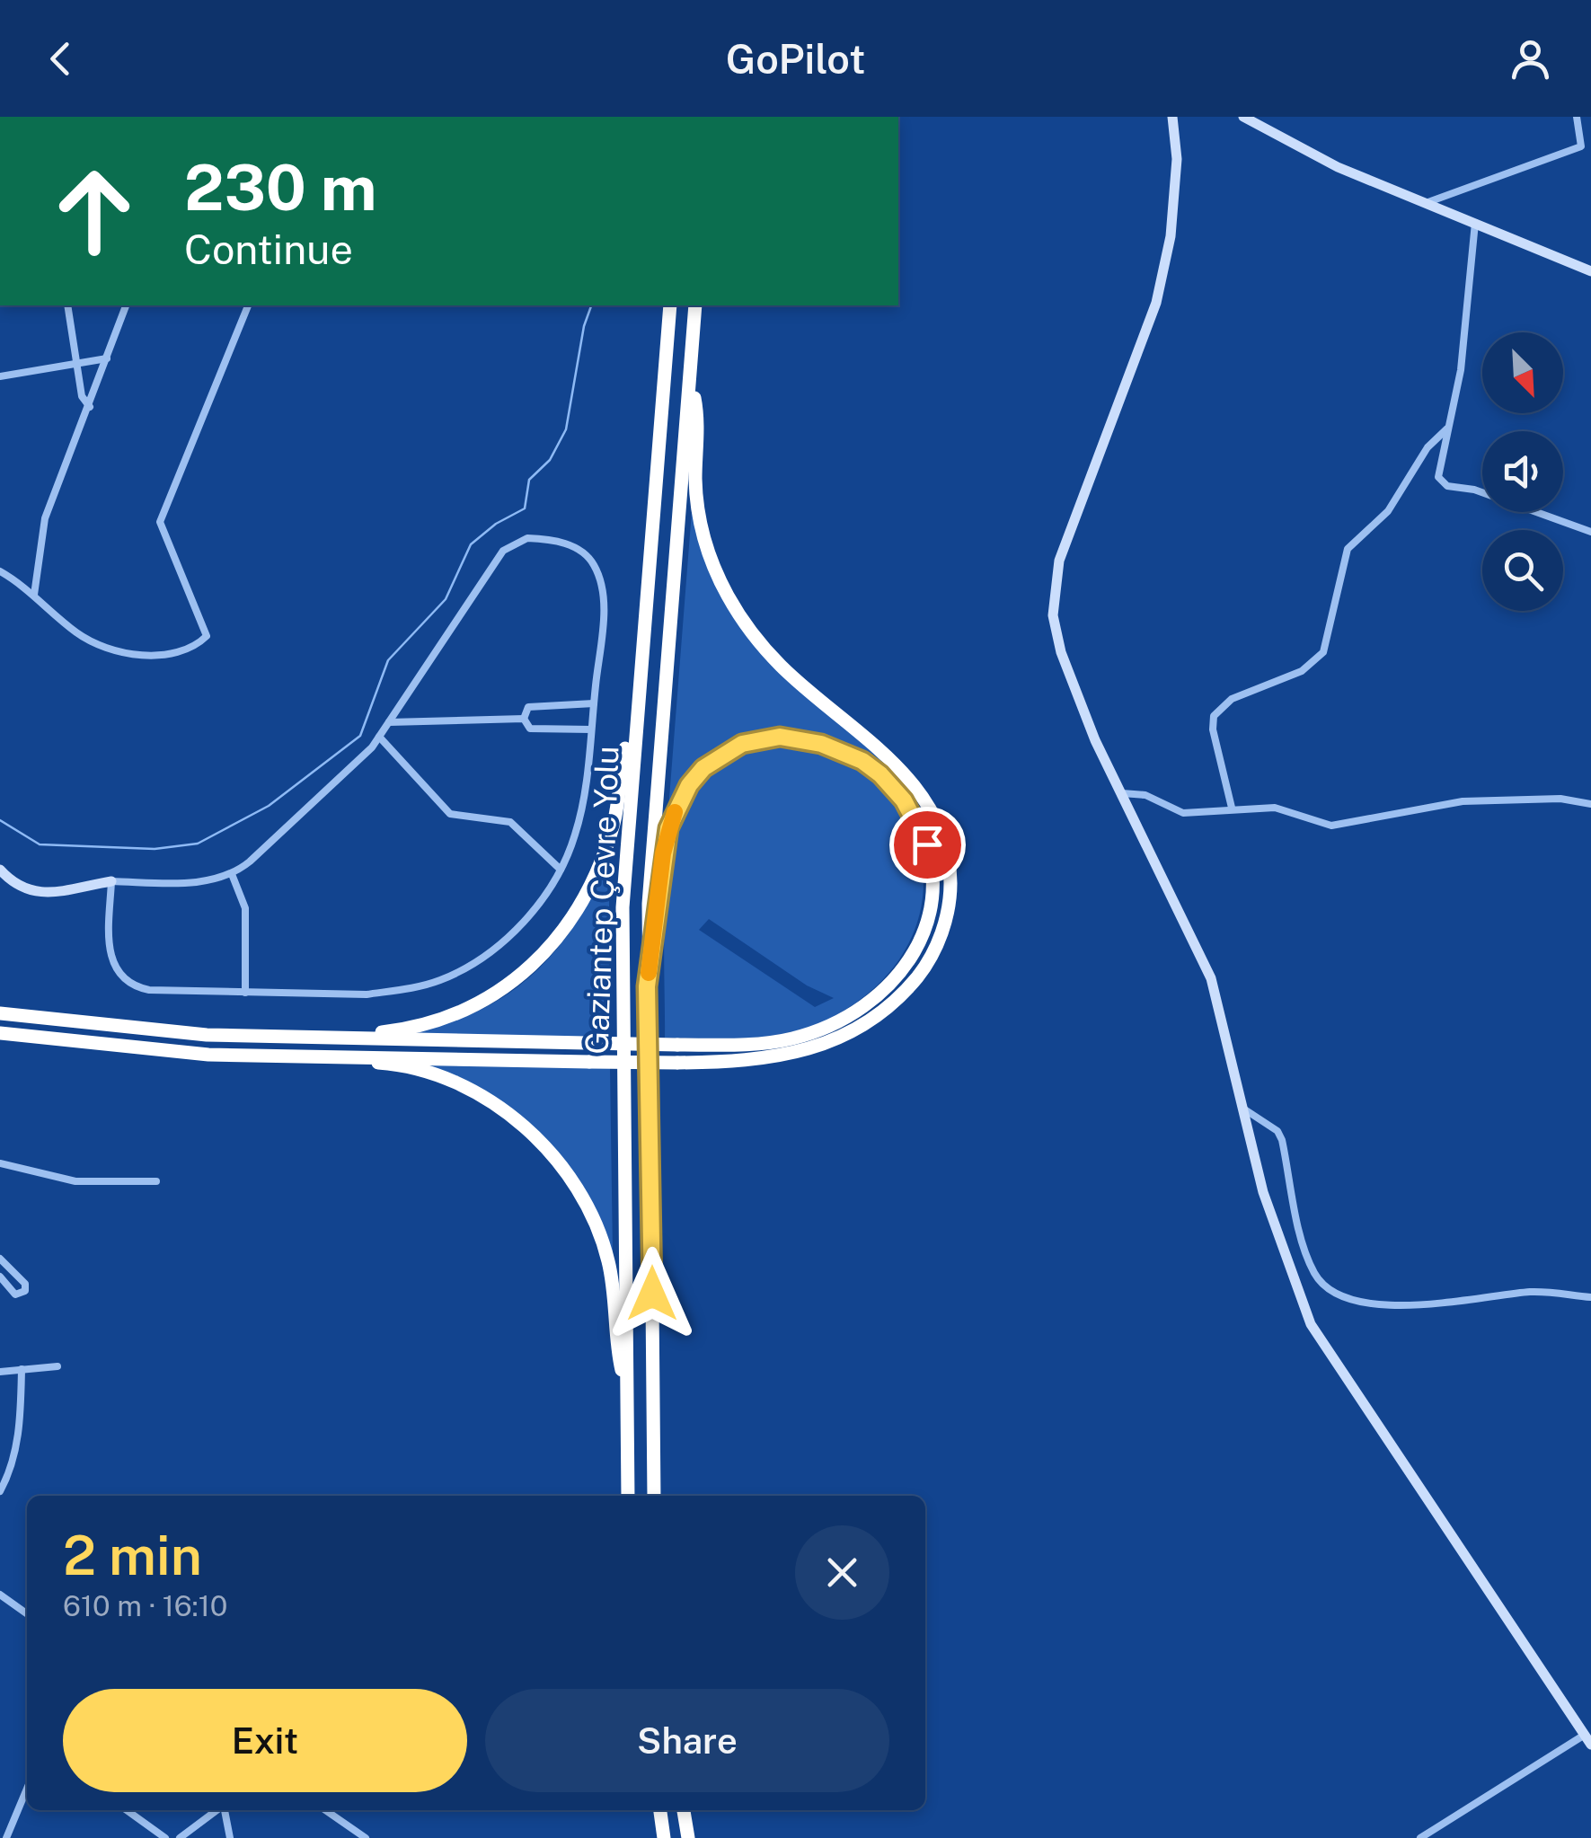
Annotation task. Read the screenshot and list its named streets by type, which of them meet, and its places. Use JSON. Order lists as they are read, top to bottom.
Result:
{
  "streets": {
    "highway": ["Gaziantep Çevre Yolu"]
  },
  "north": "bottom right",
  "page": {
    "header": "GoPilot",
    "turn": ["230 m", "Continue"],
    "heading": ["2 min", "610 m · 16:10"],
    "buttons": ["Exit", "Share"]
  }
}
